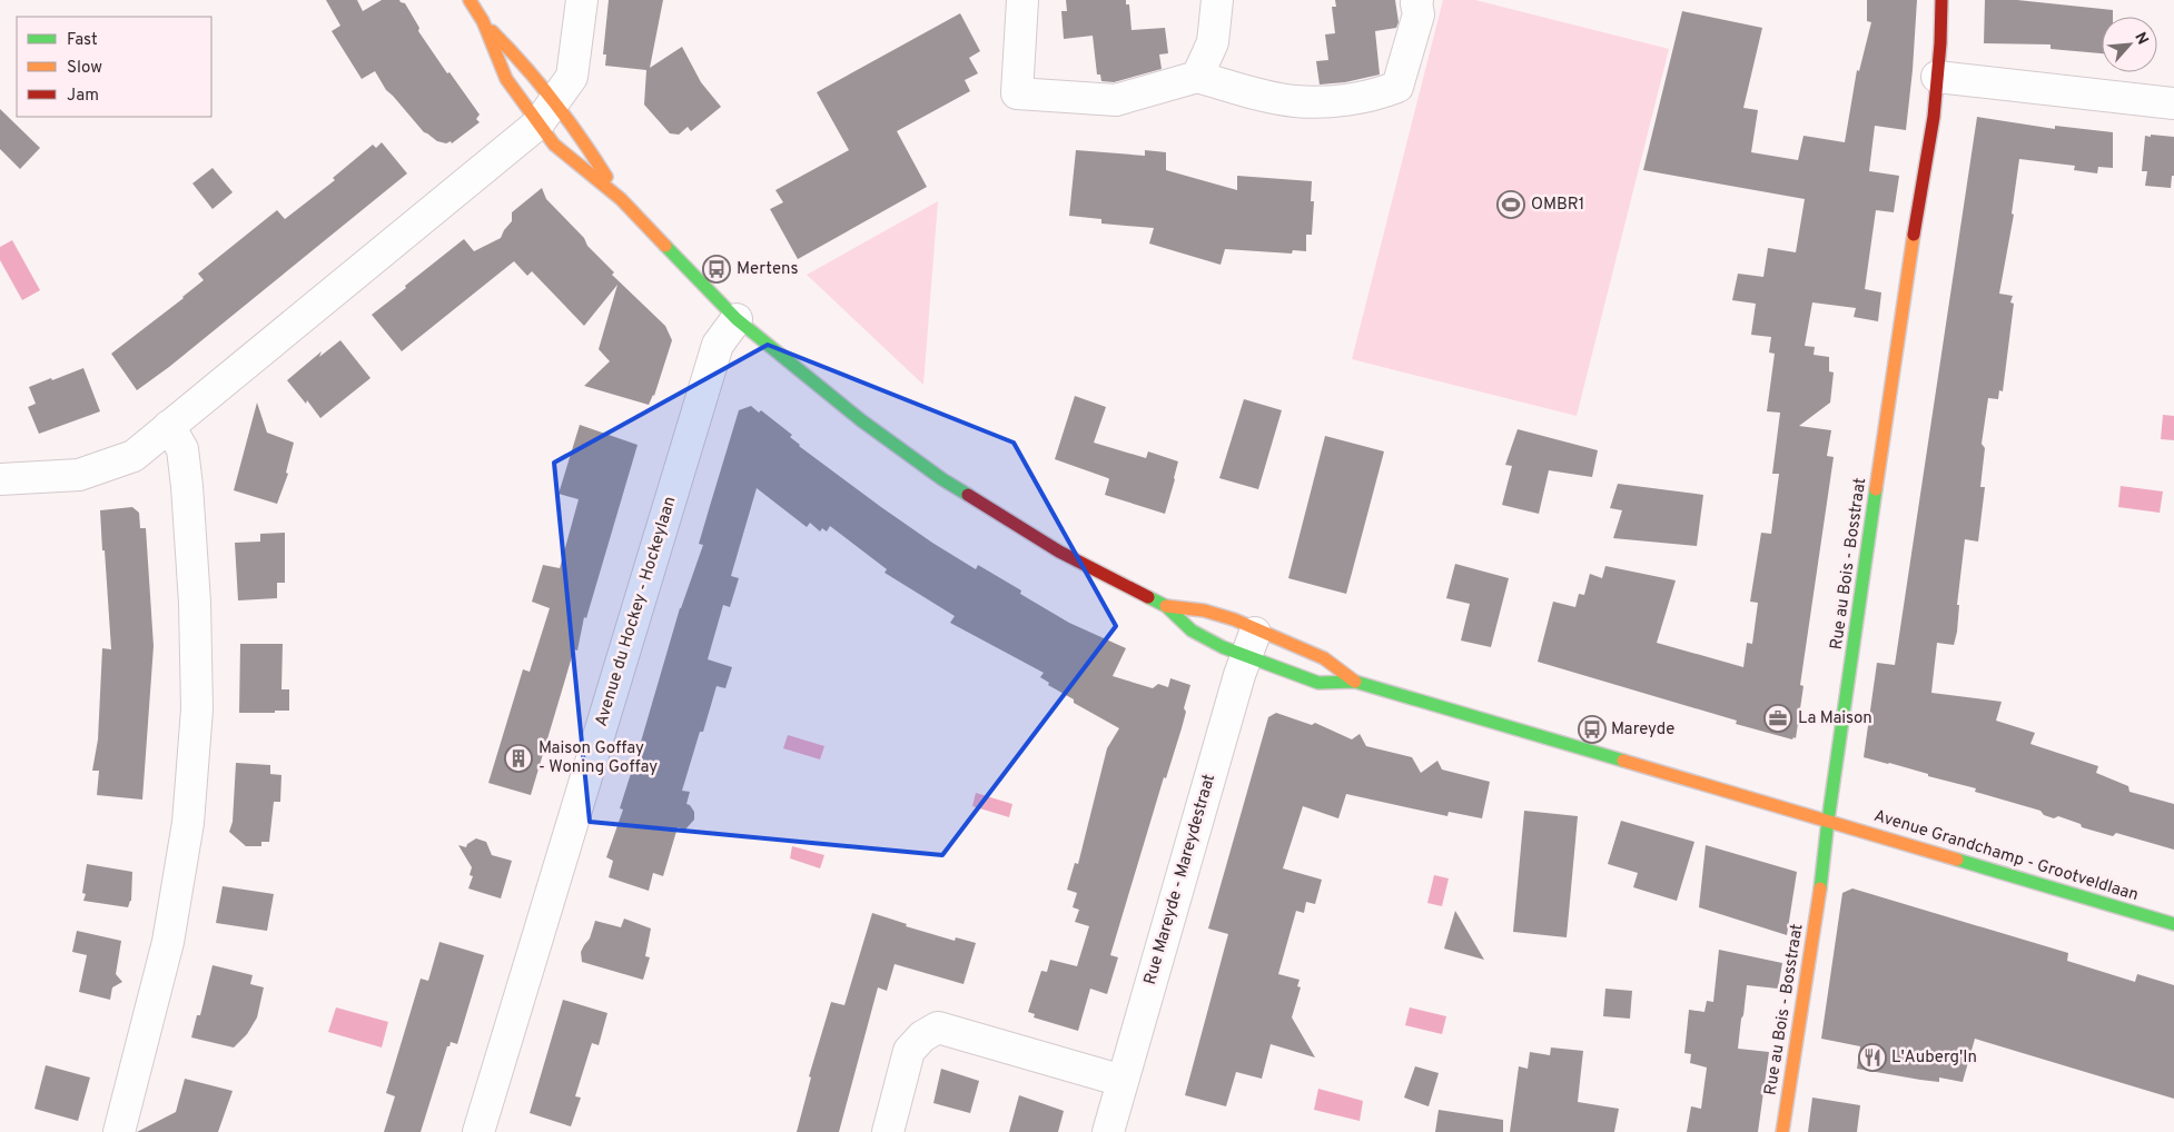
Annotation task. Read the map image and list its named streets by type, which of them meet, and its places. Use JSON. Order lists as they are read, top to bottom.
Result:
{
  "streets": {
    "street": [
      "Rue au Bois - Bosstraat",
      "Avenue du Hockey - Hockeylaan",
      "Avenue Grandchamp - Grootveldlaan",
      "Rue Mareyde - Mareydestraat"
    ]
  },
  "crossings": [
    ["Rue au Bois - Bosstraat", "Avenue Grandchamp - Grootveldlaan"]
  ],
  "places": {
    "sports": ["OMBR1"],
    "bus stop": ["Mertens", "Mareyde"],
    "office": ["La Maison"],
    "building": ["Maison Goffay - Woning Goffay"],
    "restaurant": ["L'Auberg'In"]
  },
  "legend": ["Fast", "Slow", "Jam"],
  "north": "top right"
}
